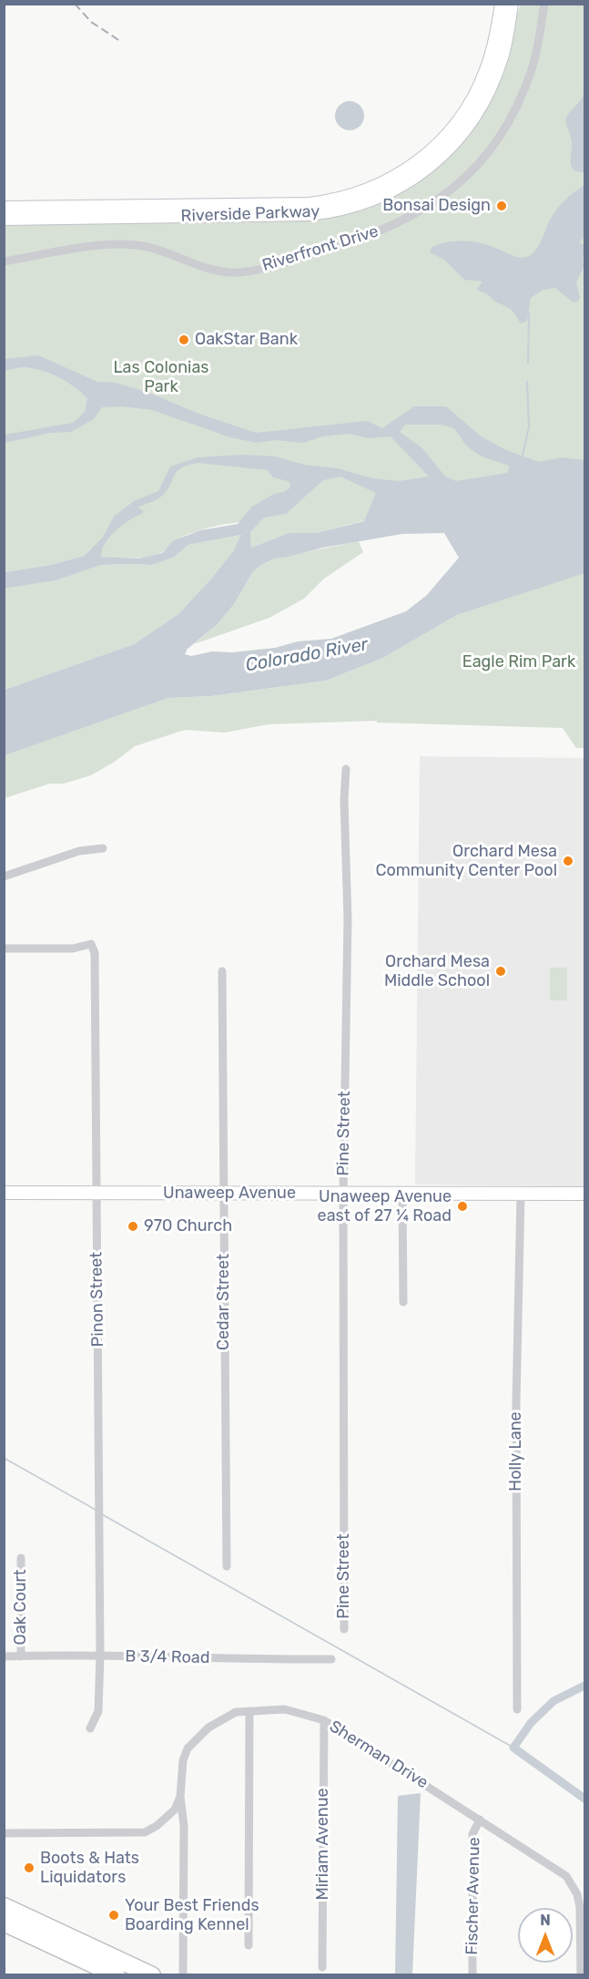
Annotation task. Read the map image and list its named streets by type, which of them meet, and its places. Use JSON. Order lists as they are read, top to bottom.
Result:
{
  "streets": {
    "main road": ["Riverside Parkway", "Unaweep Avenue"],
    "street": [
      "Riverfront Drive",
      "Pine Street",
      "Pinon Street",
      "Cedar Street",
      "Holly Lane",
      "Oak Court",
      "B 3/4 Road",
      "Sherman Drive",
      "Miriam Avenue",
      "Fischer Avenue"
    ]
  },
  "crossings": [
    ["Pine Street", "Unaweep Avenue"],
    ["Unaweep Avenue", "Pinon Street"],
    ["Unaweep Avenue", "Cedar Street"],
    ["Unaweep Avenue", "Holly Lane"],
    ["Pinon Street", "B 3/4 Road"],
    ["Oak Court", "B 3/4 Road"],
    ["Sherman Drive", "Miriam Avenue"],
    ["Sherman Drive", "Fischer Avenue"]
  ],
  "water": ["Colorado River"],
  "parks": ["Las Colonias Park", "Eagle Rim Park"],
  "places": [
    "Bonsai Design",
    "OakStar Bank",
    "Orchard Mesa Community Center Pool",
    "Orchard Mesa Middle School",
    "Unaweep Avenue east of 27 ¼ Road",
    "970 Church",
    "Boots & Hats Liquidators",
    "Your Best Friends Boarding Kennel"
  ],
  "north": "top"
}
